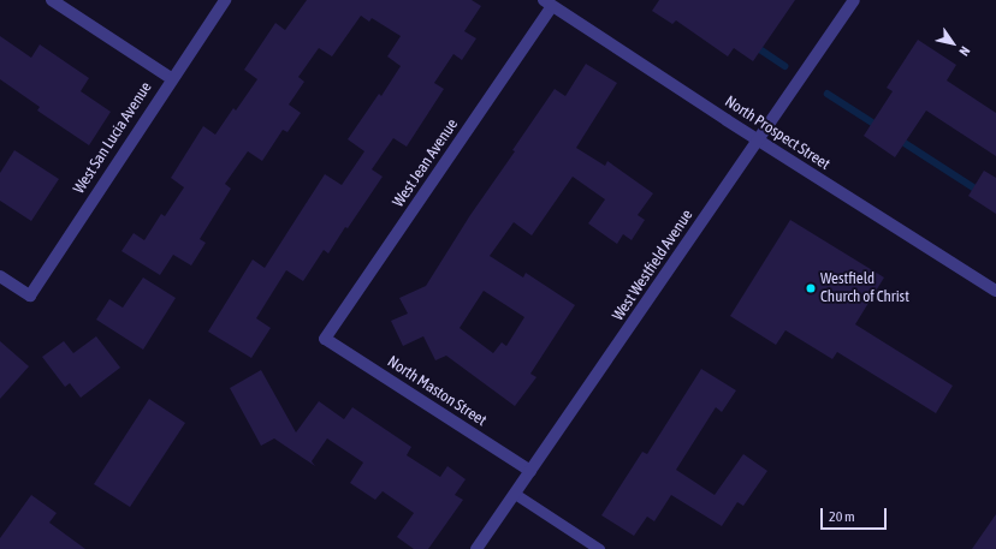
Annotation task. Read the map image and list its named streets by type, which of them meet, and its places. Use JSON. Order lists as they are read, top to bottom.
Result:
{
  "streets": {
    "street": [
      "North Prospect Street",
      "West San Lucia Avenue",
      "West Jean Avenue",
      "West Westfield Avenue",
      "North Maston Street"
    ]
  },
  "crossings": [
    ["North Prospect Street", "West Jean Avenue"],
    ["North Prospect Street", "West Westfield Avenue"],
    ["West Jean Avenue", "North Maston Street"],
    ["West Westfield Avenue", "North Maston Street"]
  ],
  "places": ["Westfield Church of Christ"],
  "scale_bar": "20 m",
  "north": "bottom right"
}
